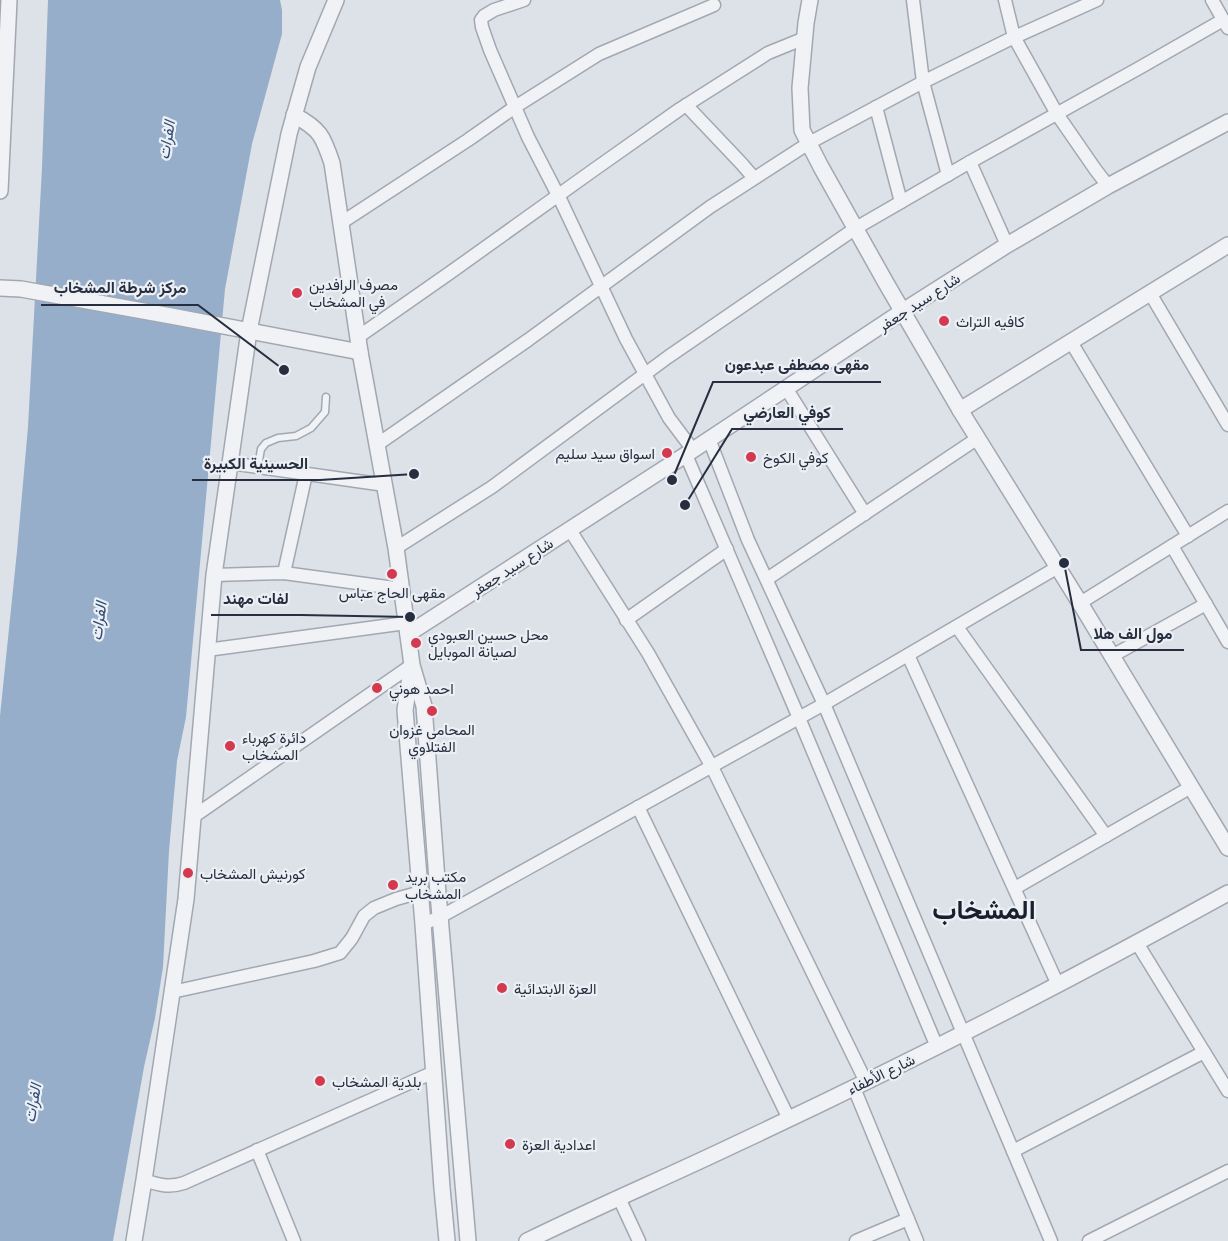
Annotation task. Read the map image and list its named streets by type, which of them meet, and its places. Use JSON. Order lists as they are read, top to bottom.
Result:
{
  "streets": {
    "street": ["شارع سيد جعفر", "شارع الأطفاء"]
  },
  "districts": ["المشخاب"],
  "water": ["الفرات"],
  "places": [
    "مصرف الرافدين في المشخاب",
    "كافيه التراث",
    "مركز شرطة المشخاب",
    "اسواق سيد سليم",
    "كوفي الكوخ",
    "الحسينية الكبيرة",
    "مقهى مصطفى عبدعون",
    "كوفي العارضي",
    "مول الف هلا",
    "مقهى الحاج عباس",
    "لفات مهند",
    "محل حسين العبودي لصيانة الموبايل",
    "احمد هوني",
    "المحامي غزوان الفتلاوي",
    "دائرة كهرباء المشخاب",
    "كورنيش المشخاب",
    "مكتب بريد المشخاب",
    "العزة الابتدائية",
    "بلدية المشخاب",
    "اعدادية العزة"
  ]
}
